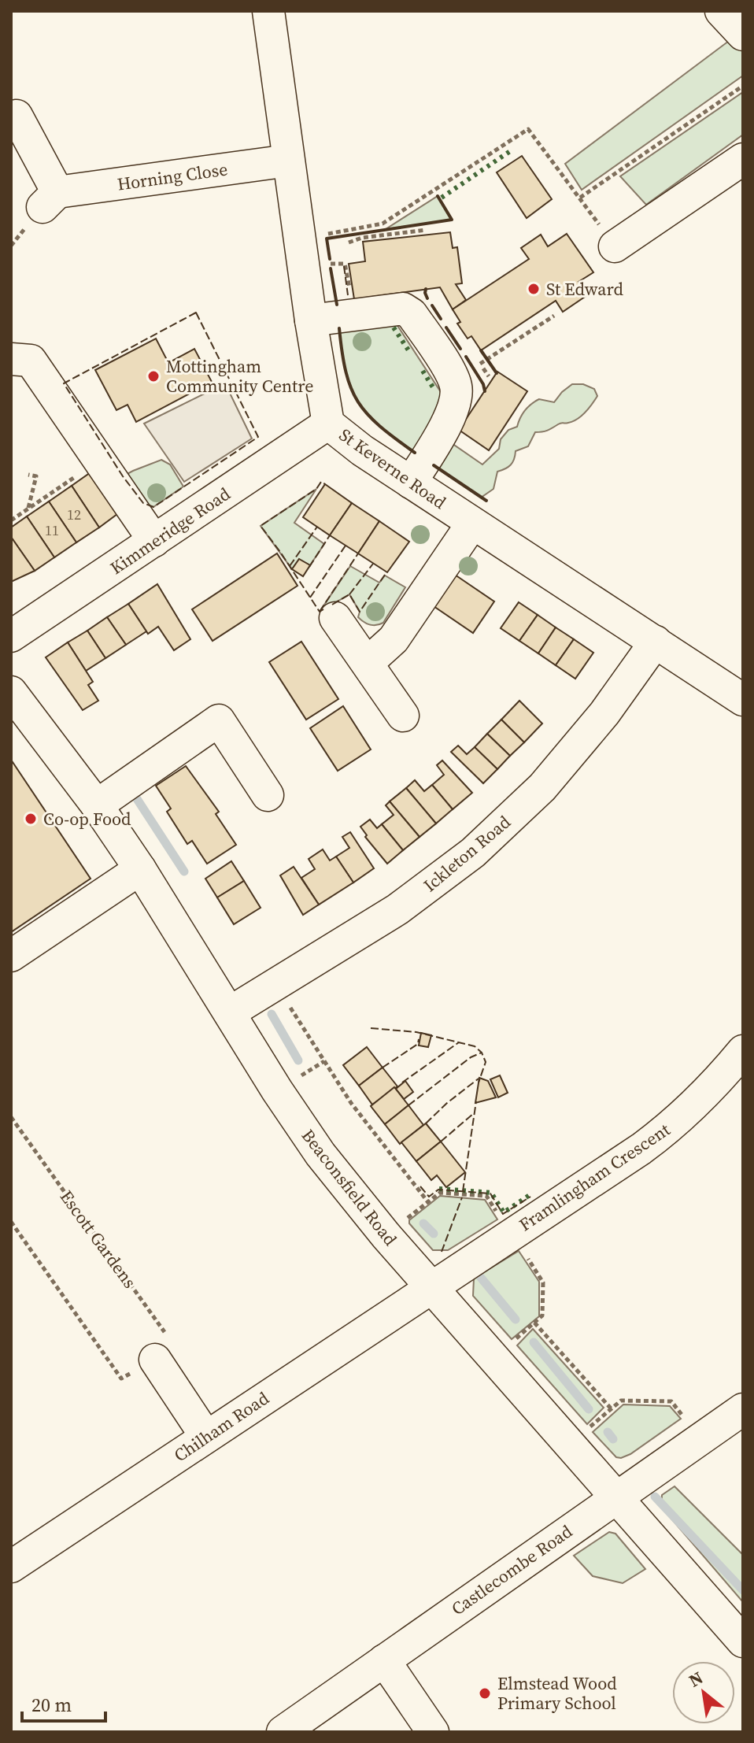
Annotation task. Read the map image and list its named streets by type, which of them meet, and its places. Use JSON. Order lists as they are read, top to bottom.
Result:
{
  "streets": {
    "street": [
      "Horning Close",
      "St Keverne Road",
      "Kimmeridge Road",
      "Ickleton Road",
      "Framlingham Crescent",
      "Beaconsfield Road",
      "Chilham Road",
      "Castlecombe Road"
    ],
    "path": ["Escott Gardens"]
  },
  "crossings": [
    ["Horning Close", "St Keverne Road"],
    ["St Keverne Road", "Kimmeridge Road"],
    ["St Keverne Road", "Ickleton Road"],
    ["Ickleton Road", "Beaconsfield Road"],
    ["Framlingham Crescent", "Beaconsfield Road"],
    ["Framlingham Crescent", "Chilham Road"],
    ["Beaconsfield Road", "Chilham Road"],
    ["Beaconsfield Road", "Castlecombe Road"]
  ],
  "places": [
    "St Edward",
    "Mottingham Community Centre",
    "Co-op Food",
    "Elmstead Wood Primary School"
  ],
  "house_numbers": ["12", "11"],
  "scale_bar": "20 m",
  "north": "top left"
}
